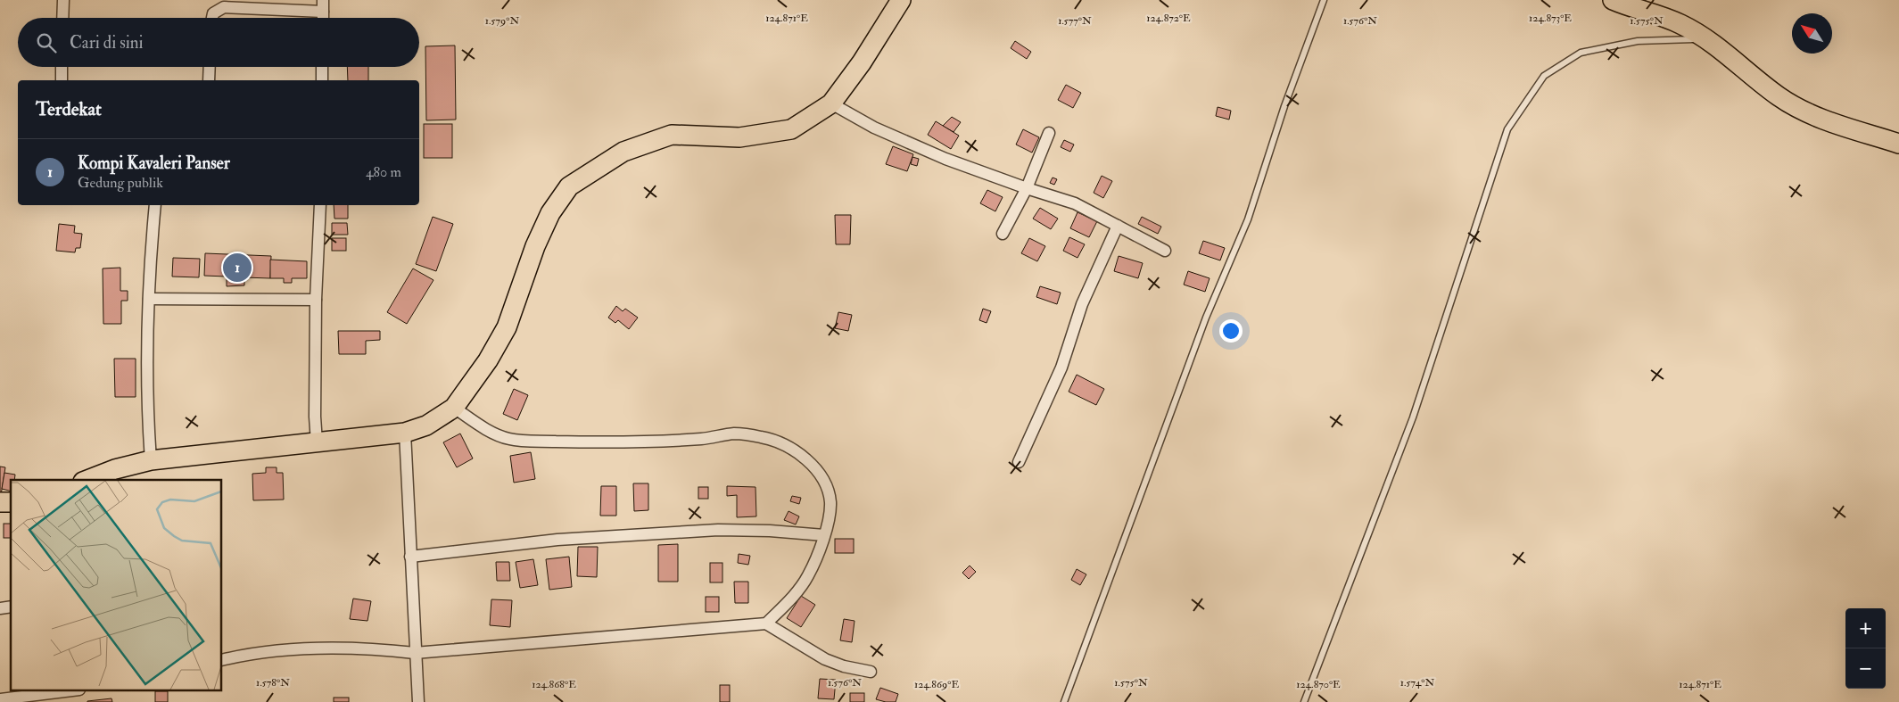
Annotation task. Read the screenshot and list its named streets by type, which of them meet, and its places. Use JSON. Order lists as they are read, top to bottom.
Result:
{
  "north": "top left",
  "page": {
    "search": "Cari di sini",
    "heading": "Terdekat",
    "list": [
      {
        "mark": "1",
        "name": "Kompi Kavaleri Panser",
        "note": "Gedung publik",
        "value": "480 m"
      }
    ],
    "pins": "1",
    "map_buttons": ["+", "−"]
  },
  "coordinates": [
    "124.871°E",
    "124.872°E",
    "124.873°E",
    "1.579°N",
    "1.577°N",
    "1.576°N",
    "1.575°N",
    "1.578°N",
    "1.574°N",
    "124.868°E",
    "124.869°E",
    "124.870°E"
  ]
}
